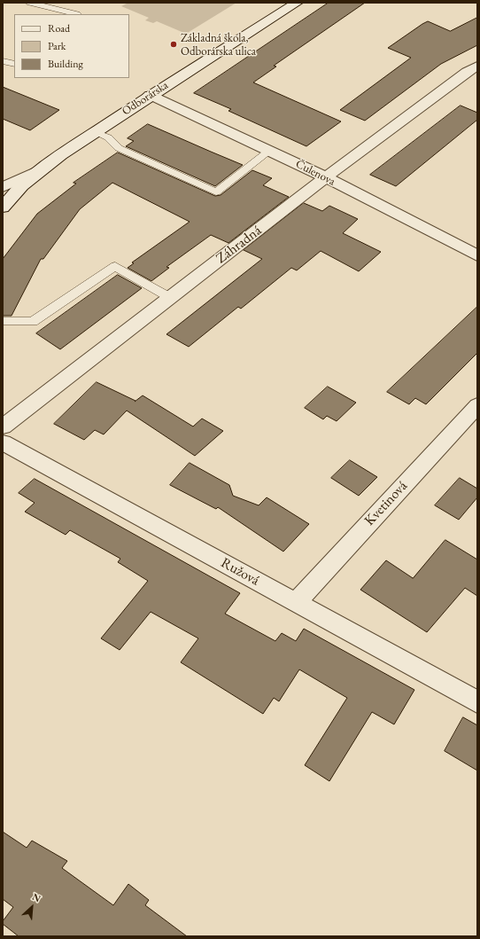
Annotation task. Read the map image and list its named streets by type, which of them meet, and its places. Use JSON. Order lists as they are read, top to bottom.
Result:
{
  "streets": {
    "street": [
      "Odborárska",
      "Čulenova",
      "Záhradná",
      "Kvetinová",
      "Ružová"
    ]
  },
  "crossings": [
    ["Odborárska", "Čulenova"],
    ["Čulenova", "Záhradná"],
    ["Kvetinová", "Ružová"]
  ],
  "places": ["Základná škola, Odborárska ulica"],
  "legend": ["Road", "Park", "Building"],
  "north": "top right"
}
